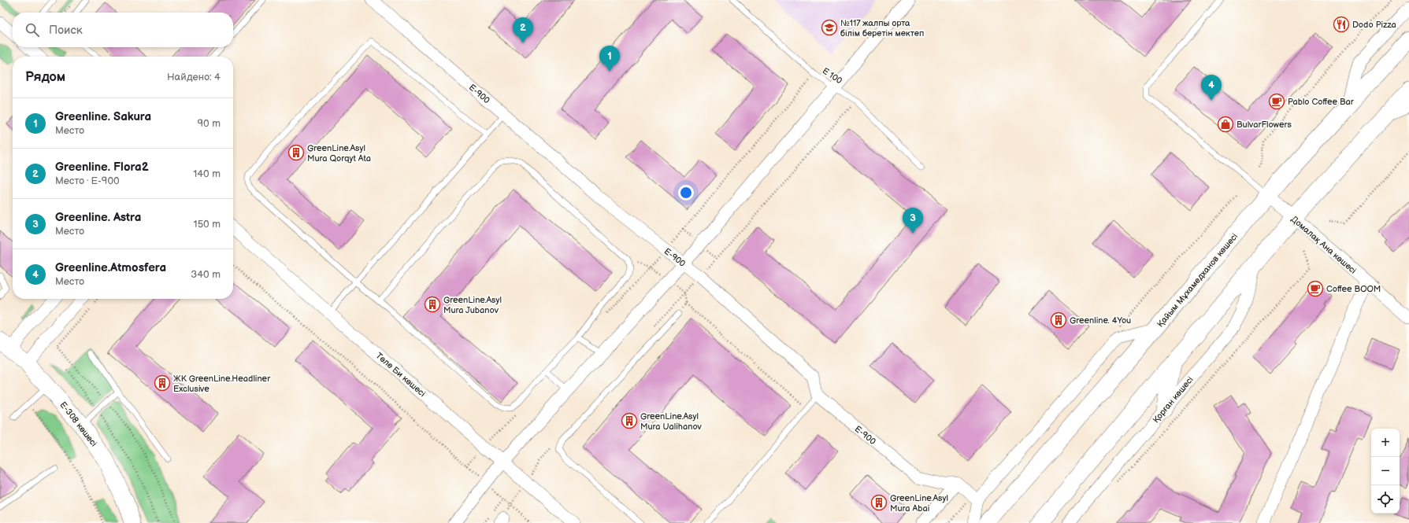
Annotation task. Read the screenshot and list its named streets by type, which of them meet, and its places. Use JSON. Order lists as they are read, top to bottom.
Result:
{
  "streets": {
    "main road": ["Қайым Мұхамедханов көшесі", "Е-308 көшесі"],
    "street": [
      "E-900",
      "Домалақ Ана көшесі",
      "Төле Би көшесі",
      "Қорған көшесі"
    ],
    "lane": ["E 100"]
  },
  "crossings": [
    ["Домалақ Ана көшесі", "Қайым Мұхамедханов көшесі"]
  ],
  "places": {
    "restaurant": ["Dodo Pizza"],
    "school or university": ["№117 жалпы орта білім беретін мектеп"],
    "cafe": ["Pablo Coffee Bar", "Coffee BOOM"],
    "shop": ["BulvarFlowers"],
    "building": [
      "GreenLine.Asyl Mura Qorqyt Ata",
      "GreenLine.Asyl Mura Jubanov",
      "Greenline. 4You",
      "ЖК GreenLine.Headliner Exclusive",
      "GreenLine.Asyl Mura Ualihanov",
      "GreenLine.Asyl Mura Abai"
    ]
  },
  "page": {
    "search": "Поиск",
    "pins": [
      "2",
      "1",
      "4",
      "3"
    ],
    "heading": ["Рядом", "Найдено: 4"],
    "list": [
      {
        "mark": "1",
        "name": "Greenline. Sakura",
        "note": "Место",
        "value": "90 m"
      },
      {
        "mark": "2",
        "name": "Greenline. Flora2",
        "note": "Место · E-900",
        "value": "140 m"
      },
      {
        "mark": "3",
        "name": "Greenline. Astra",
        "note": "Место",
        "value": "150 m"
      },
      {
        "mark": "4",
        "name": "Greenline.Atmosfera",
        "note": "Место",
        "value": "340 m"
      }
    ],
    "map_buttons": ["+", "−"]
  }
}
